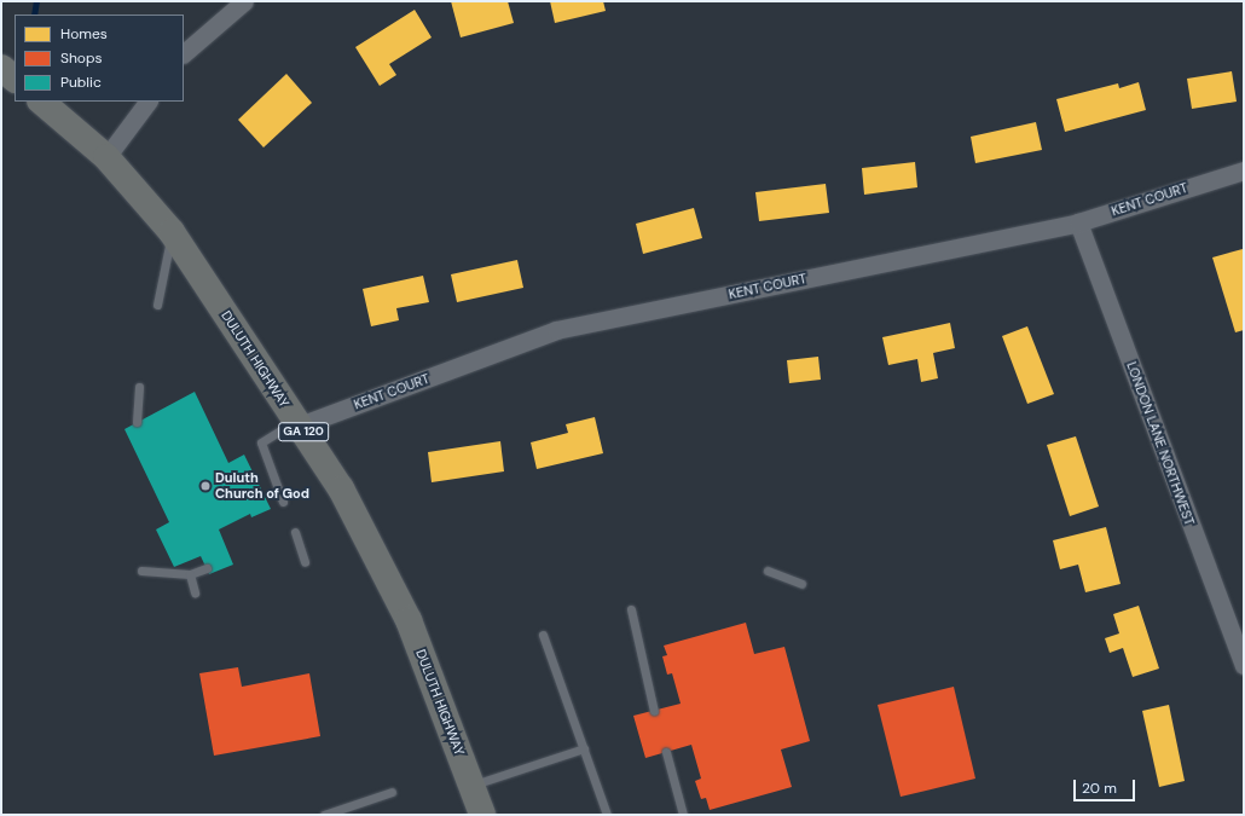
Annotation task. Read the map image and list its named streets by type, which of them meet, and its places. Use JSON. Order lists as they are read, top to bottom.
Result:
{
  "streets": {
    "main road": ["DULUTH HIGHWAY", "GA 120"],
    "street": ["KENT COURT", "LONDON LANE NORTHWEST"]
  },
  "crossings": [
    ["KENT COURT", "DULUTH HIGHWAY"],
    ["KENT COURT", "LONDON LANE NORTHWEST"]
  ],
  "places": ["Duluth Church of God"],
  "legend": ["Homes", "Shops", "Public"],
  "scale_bar": "20 m"
}
